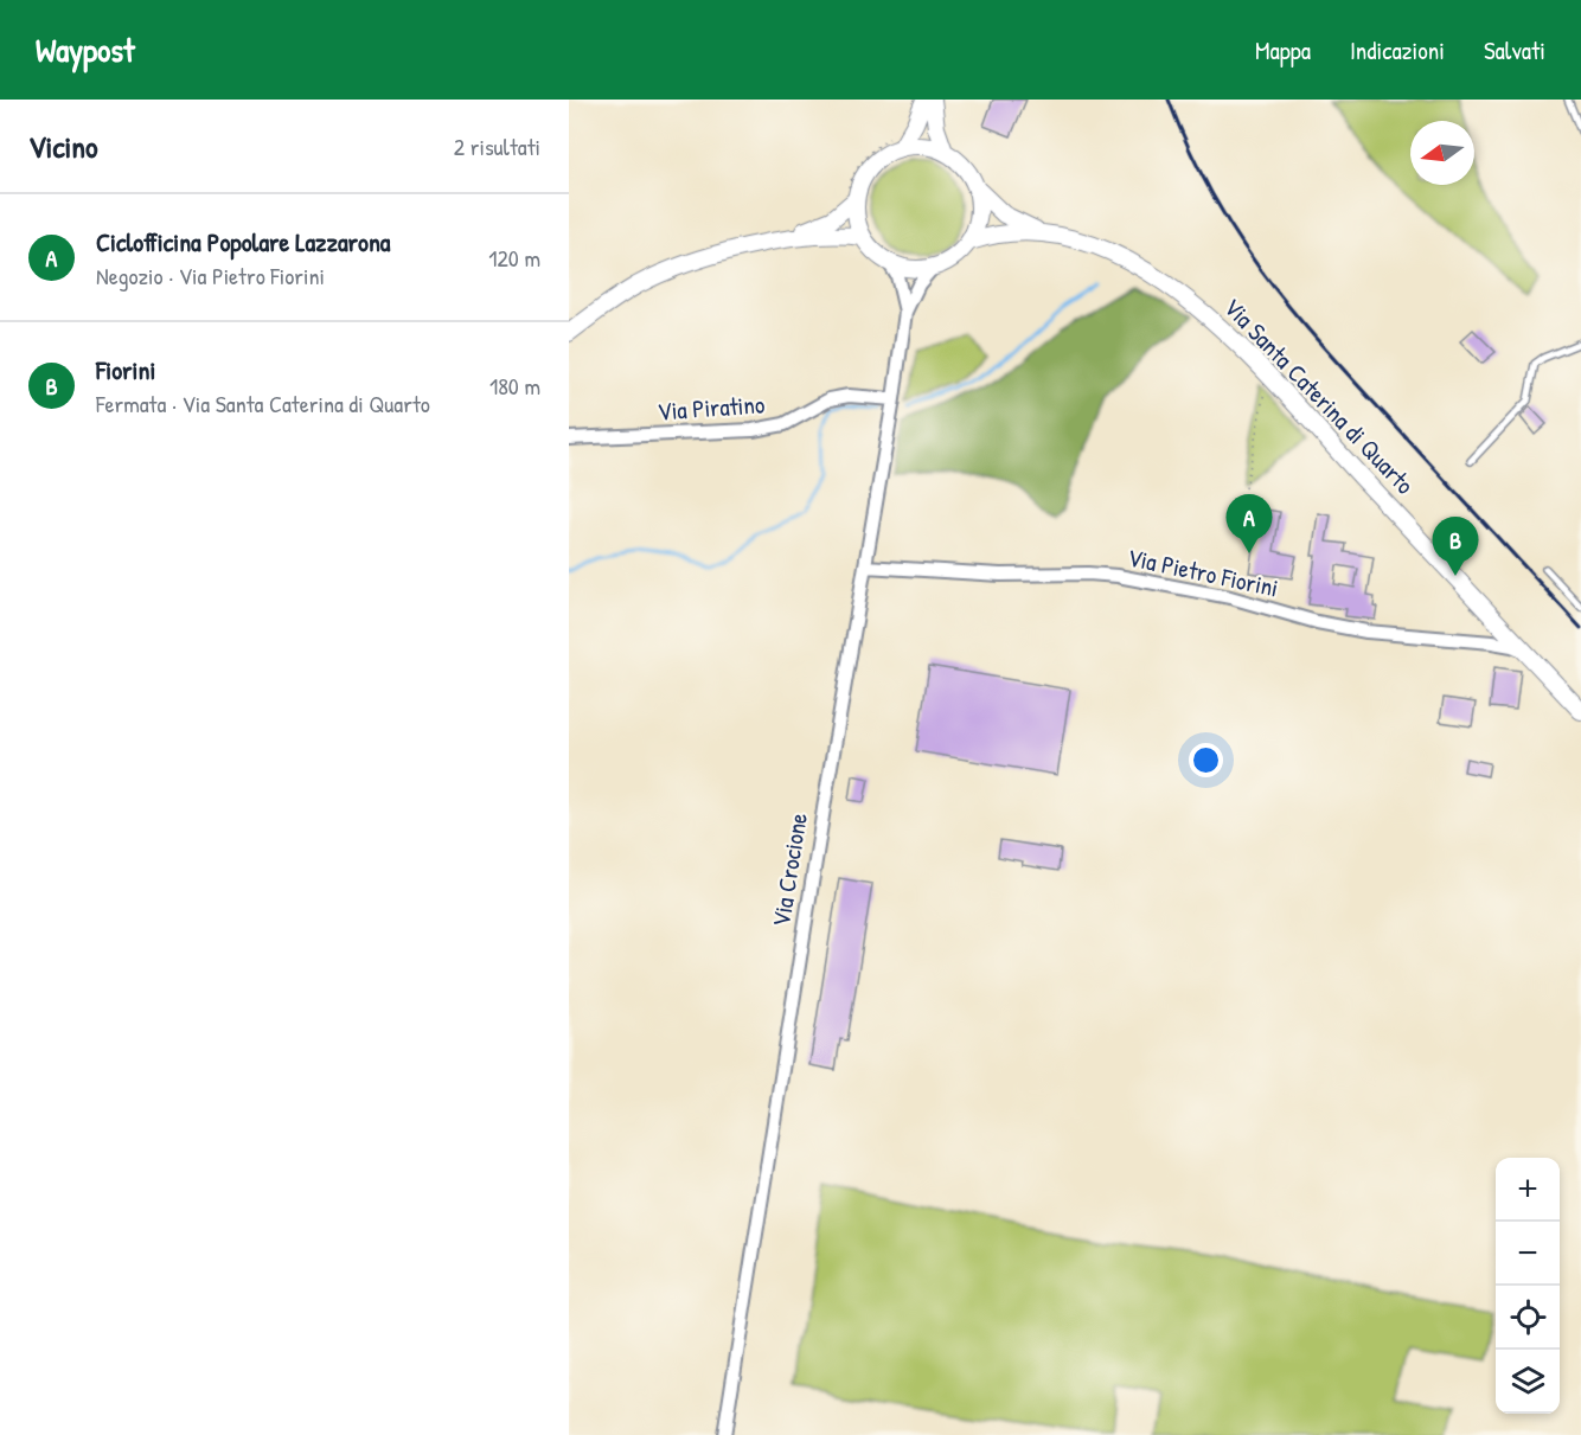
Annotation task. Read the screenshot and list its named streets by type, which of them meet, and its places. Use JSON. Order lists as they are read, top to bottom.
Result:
{
  "streets": {
    "main road": ["Via Santa Caterina di Quarto"],
    "street": ["Via Piratino", "Via Pietro Fiorini", "Via Crocione"]
  },
  "crossings": [
    ["Via Santa Caterina di Quarto", "Via Pietro Fiorini"],
    ["Via Santa Caterina di Quarto", "Via Crocione"],
    ["Via Piratino", "Via Crocione"],
    ["Via Pietro Fiorini", "Via Crocione"]
  ],
  "north": "left",
  "page": {
    "header": "Waypost",
    "nav": ["Mappa", "Indicazioni", "Salvati"],
    "heading": ["Vicino", "2 risultati"],
    "list": [
      {
        "mark": "A",
        "name": "Ciclofficina Popolare Lazzarona",
        "note": "Negozio · Via Pietro Fiorini",
        "value": "120 m"
      },
      {
        "mark": "B",
        "name": "Fiorini",
        "note": "Fermata · Via Santa Caterina di Quarto",
        "value": "180 m"
      }
    ],
    "pins": ["A", "B"],
    "map_buttons": ["+", "−"]
  }
}
